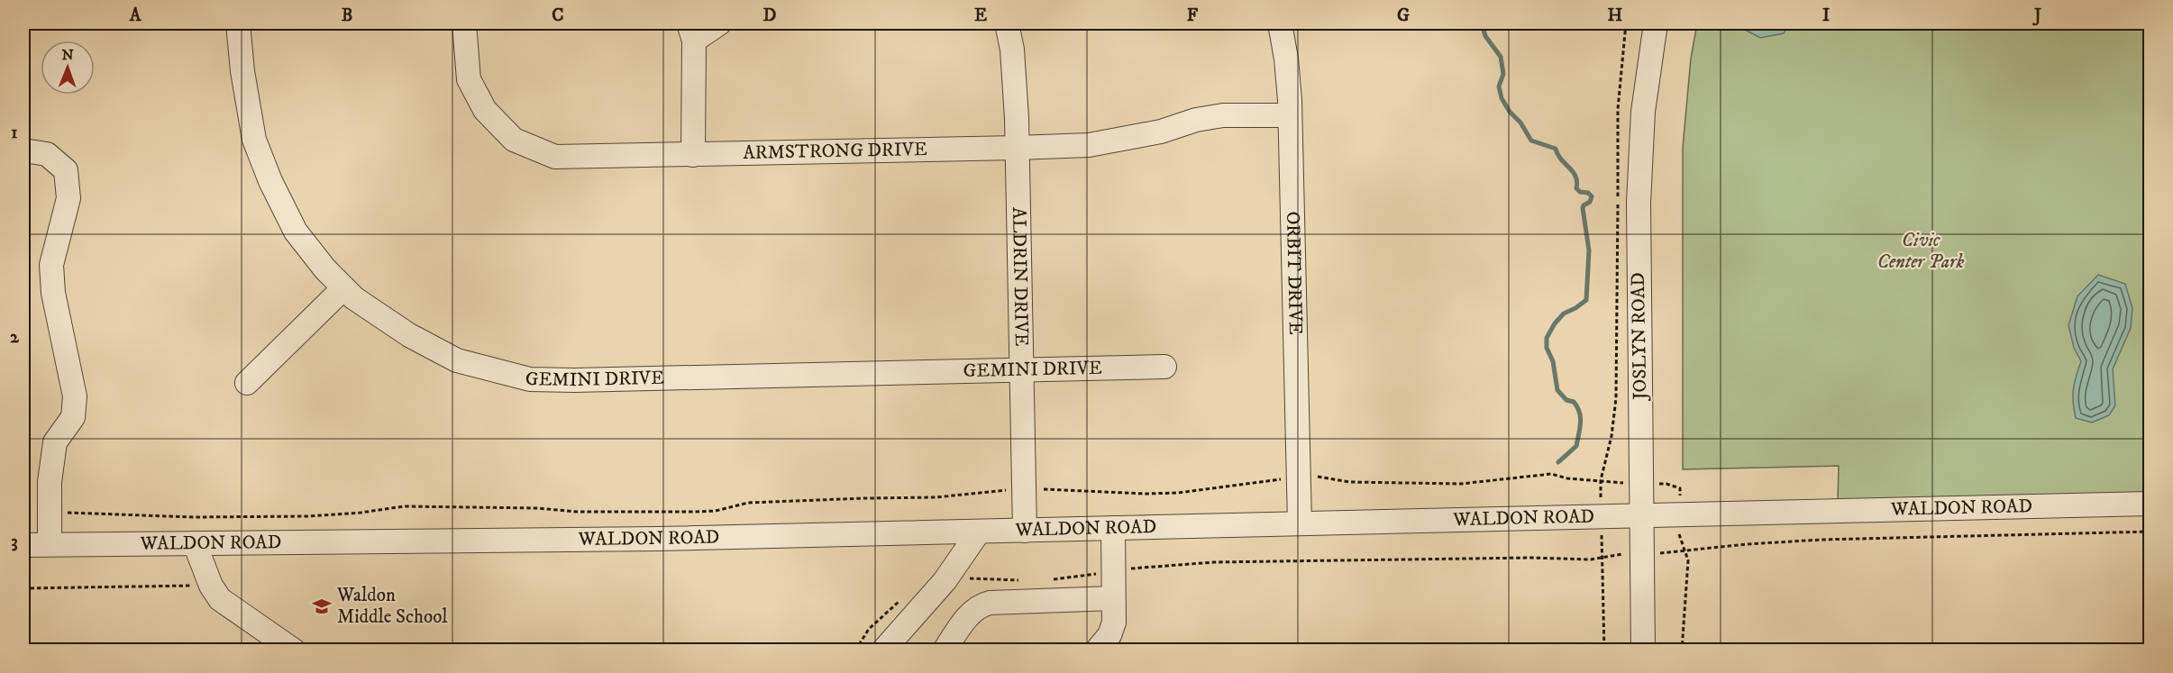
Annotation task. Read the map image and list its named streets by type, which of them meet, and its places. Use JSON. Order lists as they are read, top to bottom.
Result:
{
  "streets": {
    "street": [
      "ARMSTRONG DRIVE",
      "ORBIT DRIVE",
      "ALDRIN DRIVE",
      "JOSLYN ROAD",
      "GEMINI DRIVE",
      "WALDON ROAD"
    ]
  },
  "crossings": [
    ["ARMSTRONG DRIVE", "ORBIT DRIVE"],
    ["ARMSTRONG DRIVE", "ALDRIN DRIVE"],
    ["ORBIT DRIVE", "WALDON ROAD"],
    ["ALDRIN DRIVE", "GEMINI DRIVE"],
    ["ALDRIN DRIVE", "WALDON ROAD"],
    ["JOSLYN ROAD", "WALDON ROAD"]
  ],
  "parks": ["Civic Center Park"],
  "places": {
    "school or university": ["Waldon Middle School"]
  },
  "north": "top",
  "grid": {
    "columns": [
      "A",
      "B",
      "C",
      "D",
      "E",
      "F",
      "G",
      "H",
      "I",
      "J"
    ],
    "rows": ["1", "2", "3"]
  }
}
